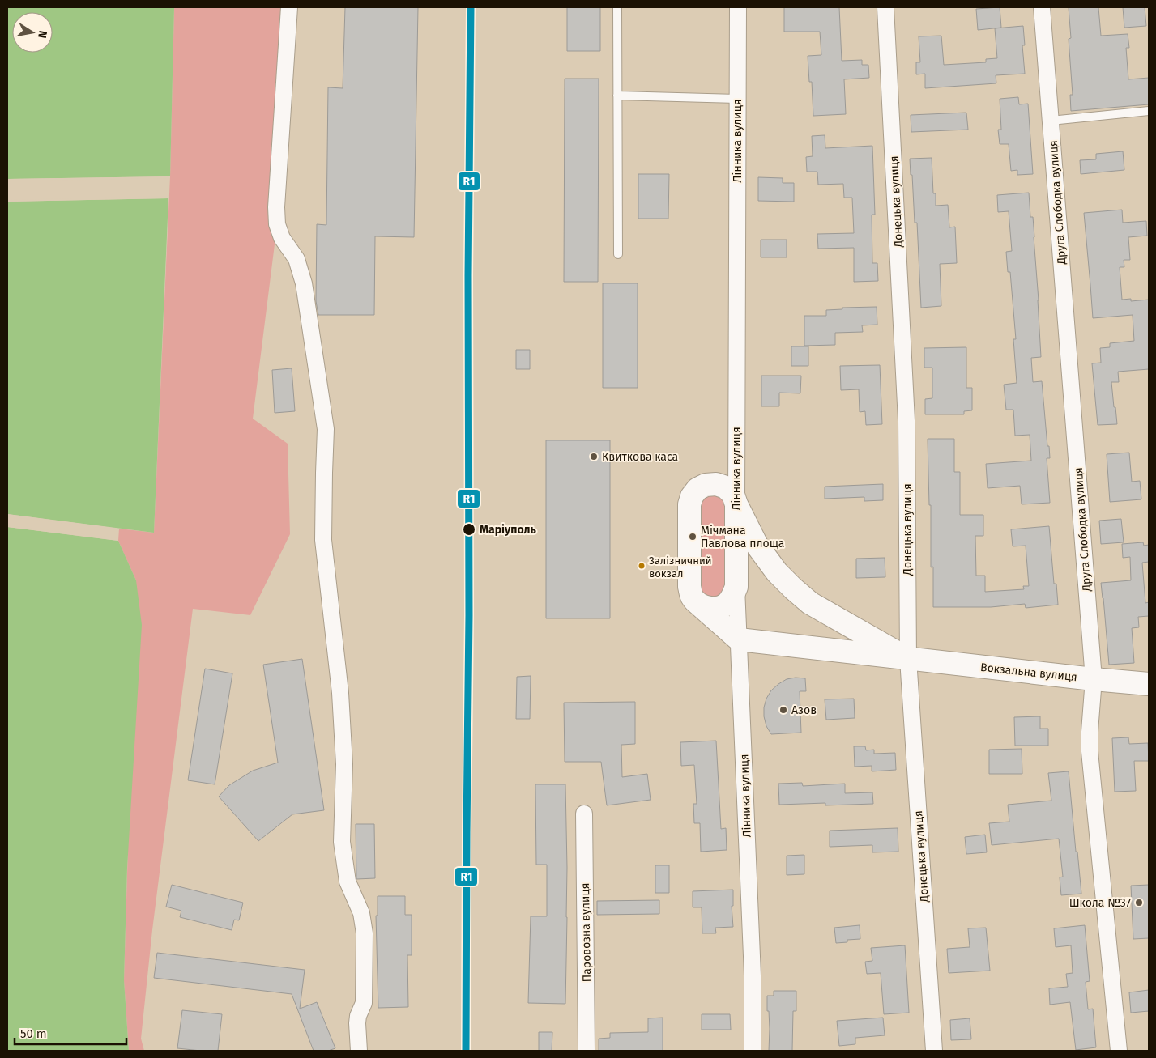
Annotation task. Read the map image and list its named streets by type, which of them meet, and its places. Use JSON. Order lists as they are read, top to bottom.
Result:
{
  "streets": {
    "street": [
      "Лінника вулиця",
      "Донецька вулиця",
      "Друга Слободка вулиця",
      "Вокзальна вулиця",
      "Паровозна вулиця"
    ]
  },
  "crossings": [
    ["Лінника вулиця", "Вокзальна вулиця"],
    ["Донецька вулиця", "Вокзальна вулиця"],
    ["Друга Слободка вулиця", "Вокзальна вулиця"]
  ],
  "places": [
    "Квиткова каса",
    "Маріуполь",
    "Мічмана Павлова площа",
    "Залізничний вокзал",
    "Азов",
    "Школа №37"
  ],
  "lines": ["transit line R1"],
  "scale_bar": "50 m",
  "north": "right"
}
